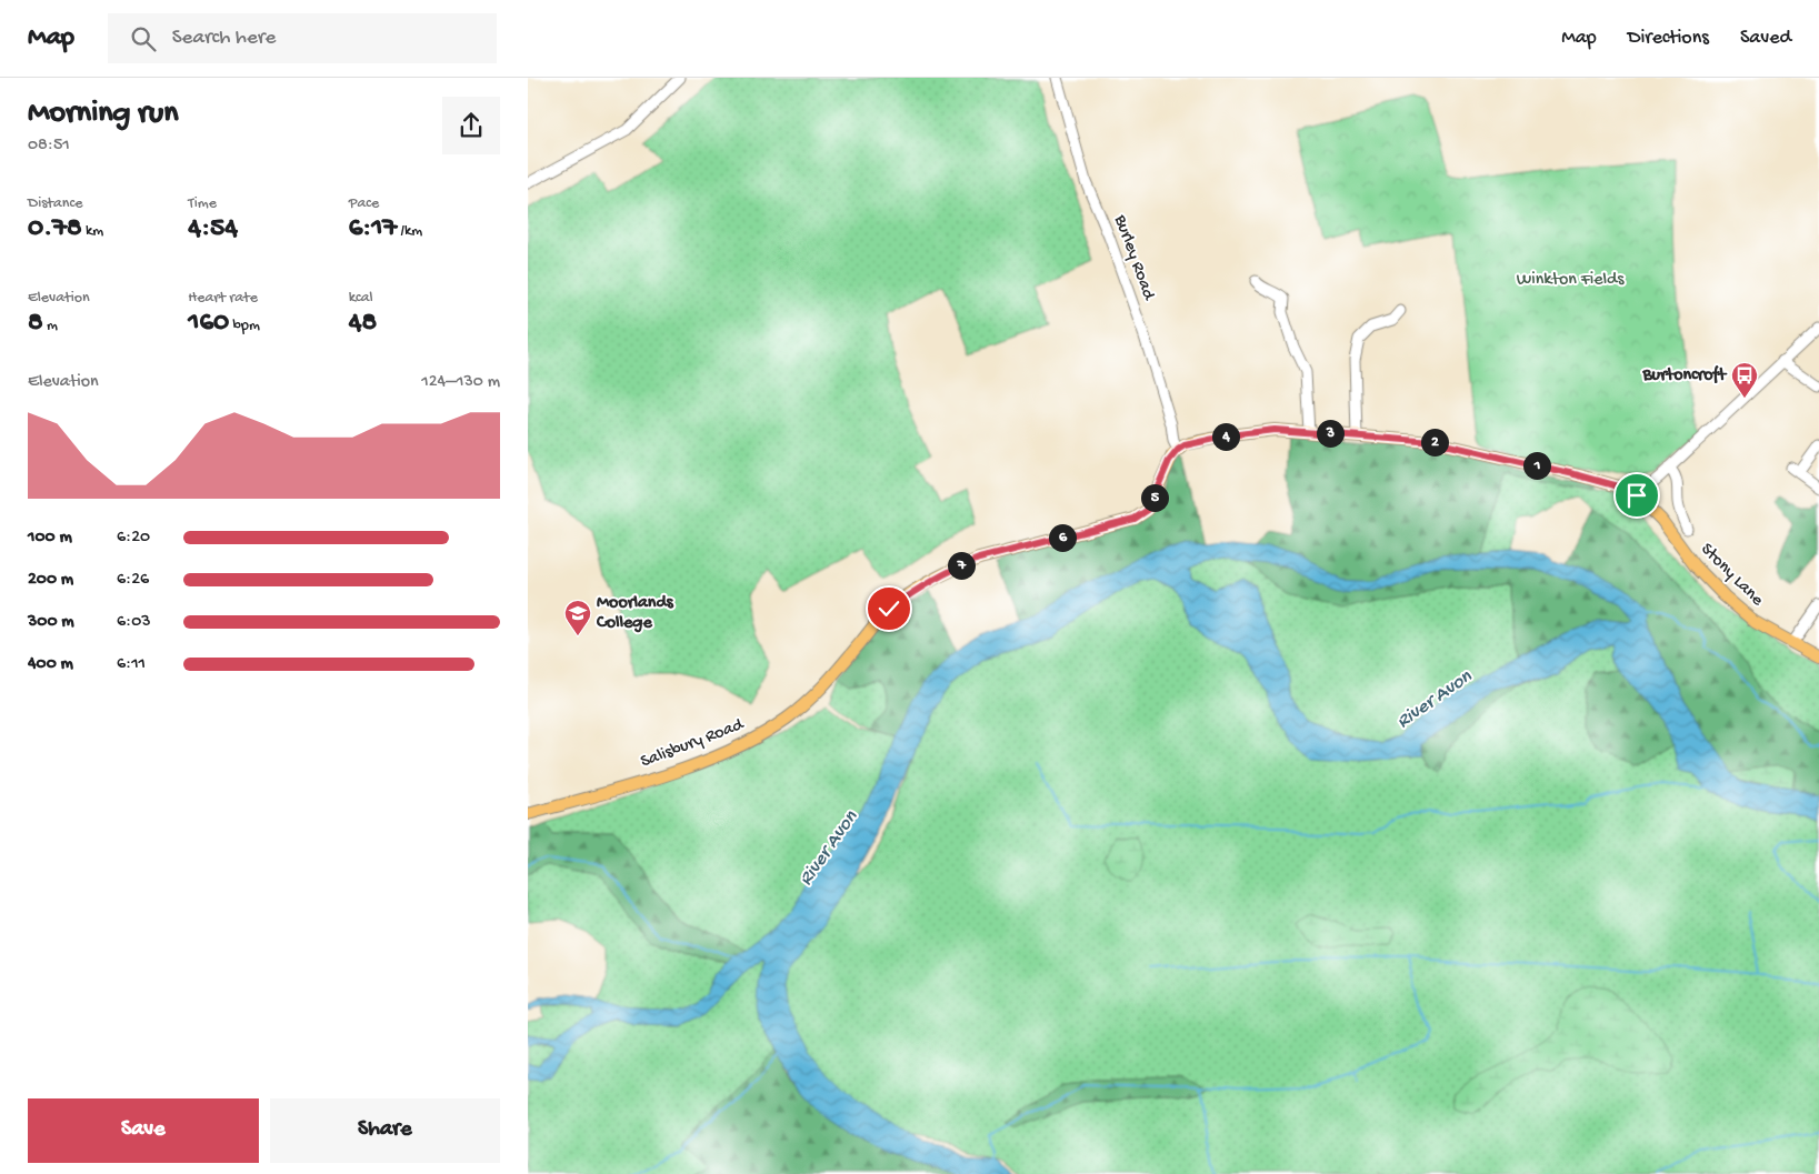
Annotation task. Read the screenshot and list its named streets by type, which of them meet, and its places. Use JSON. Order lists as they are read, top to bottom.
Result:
{
  "streets": {
    "main road": ["Stony Lane", "Salisbury Road"],
    "street": ["Burley Road"]
  },
  "crossings": [
    ["Burley Road", "Salisbury Road"]
  ],
  "water": ["River Avon"],
  "parks": ["Winkton Fields"],
  "places": {
    "bus stop": ["Burtoncroft"],
    "school or university": ["Moorlands College"]
  },
  "page": {
    "header": "Map",
    "search": "Search here",
    "nav": ["Map", "Directions", "Saved"],
    "heading": ["Morning run", "08:51"],
    "stats": [
      ["Distance", "0.78 km"],
      ["Time", "4:54"],
      ["Pace", "6:17 /km"],
      ["Elevation", "8 m"],
      ["Heart rate", "160 bpm"],
      ["kcal", "48"]
    ],
    "chart": ["Elevation", "124–130 m"],
    "pins": [
      "3",
      "4",
      "2",
      "1",
      "5",
      "6",
      "7"
    ],
    "list": [
      {
        "name": "100 m",
        "note": "6:20"
      },
      {
        "name": "200 m",
        "note": "6:26"
      },
      {
        "name": "300 m",
        "note": "6:03"
      },
      {
        "name": "400 m",
        "note": "6:11"
      }
    ],
    "buttons": ["Save", "Share"]
  }
}
